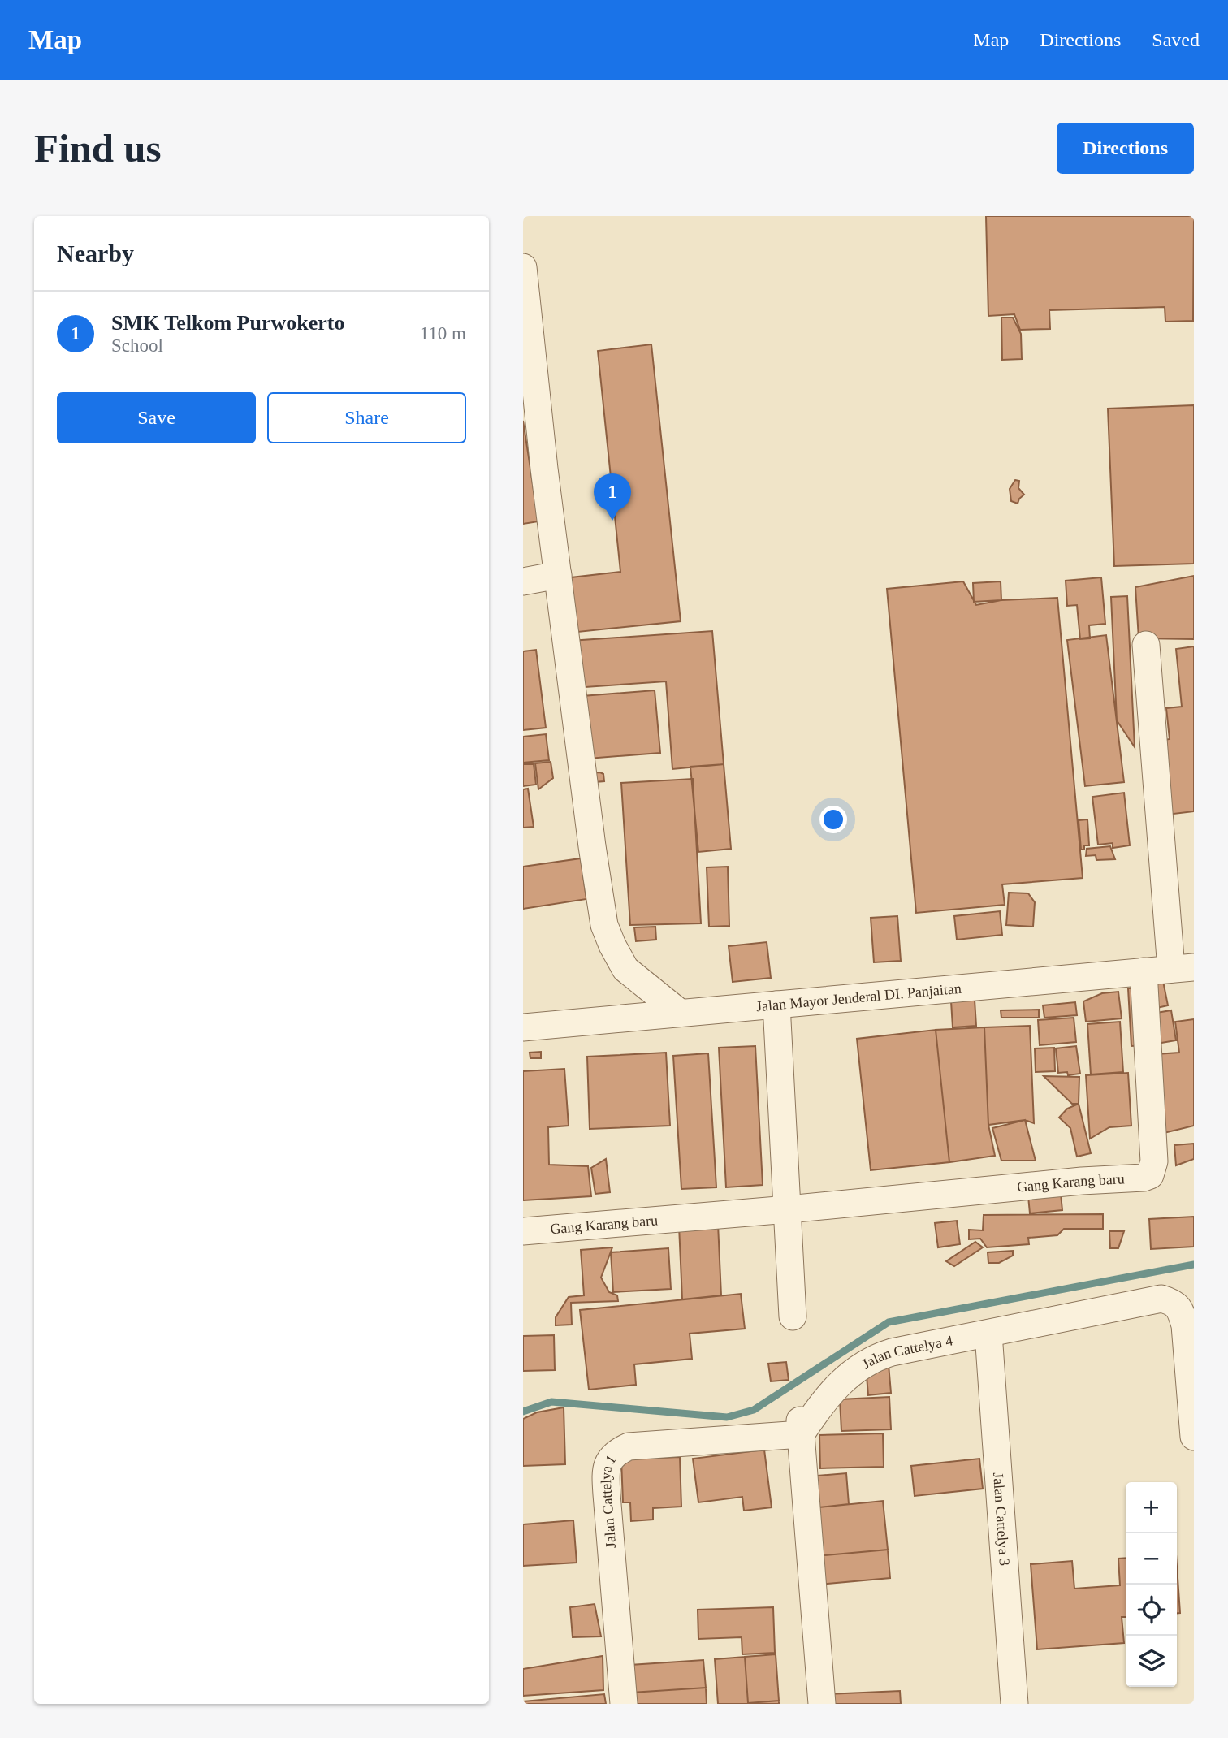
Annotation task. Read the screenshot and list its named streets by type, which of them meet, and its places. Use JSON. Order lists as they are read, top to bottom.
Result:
{
  "streets": {
    "street": [
      "Jalan Mayor Jenderal DI. Panjaitan",
      "Gang Karang baru",
      "Jalan Cattelya 4",
      "Jalan Cattelya 1",
      "Jalan Cattelya 3"
    ]
  },
  "crossings": [
    ["Jalan Mayor Jenderal DI. Panjaitan", "Gang Karang baru"],
    ["Jalan Cattelya 4", "Jalan Cattelya 1"],
    ["Jalan Cattelya 4", "Jalan Cattelya 3"]
  ],
  "page": {
    "header": "Map",
    "nav": ["Map", "Directions", "Saved"],
    "buttons": [
      "Directions",
      ["Save", "Share"]
    ],
    "title": "Find us",
    "heading": "Nearby",
    "list": [
      {
        "mark": "1",
        "name": "SMK Telkom Purwokerto",
        "note": "School",
        "value": "110 m"
      }
    ],
    "pins": "1",
    "map_buttons": ["+", "−"]
  }
}
